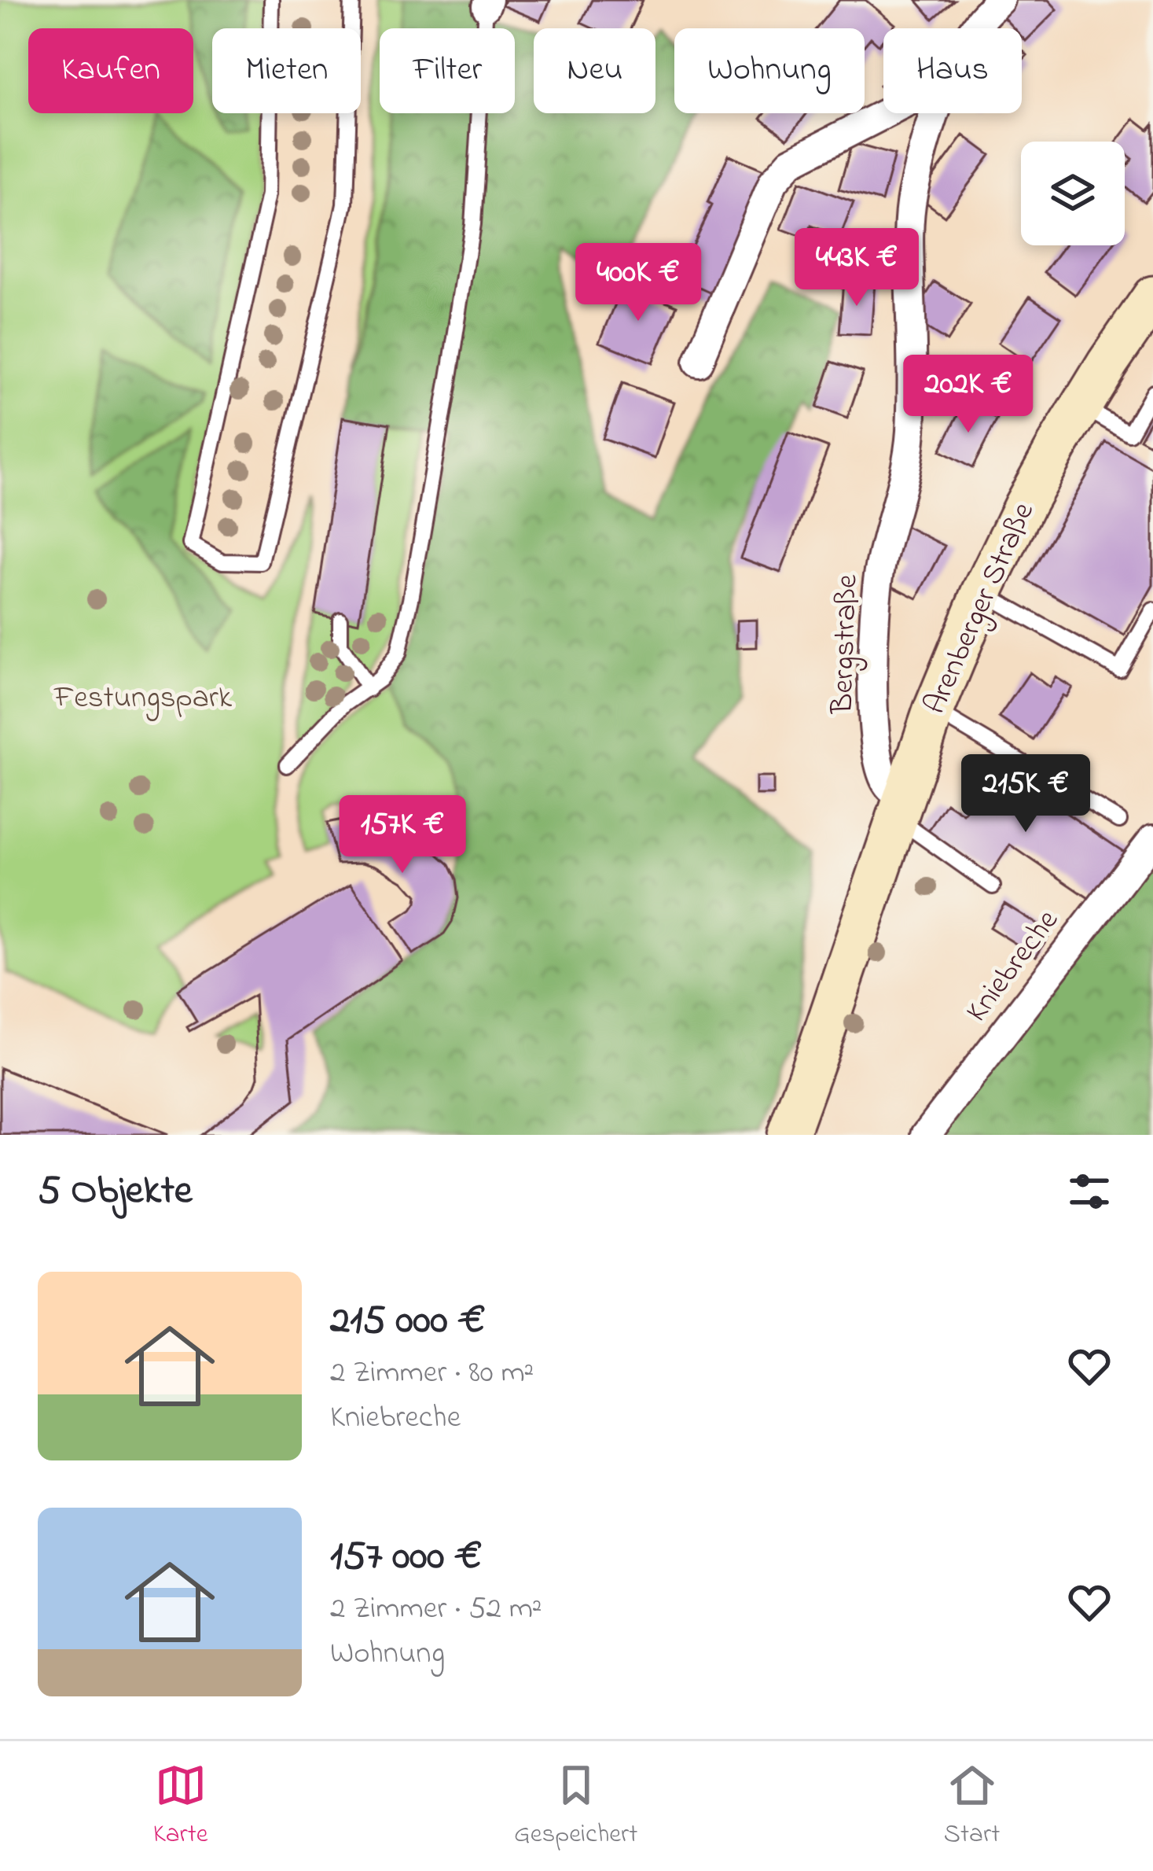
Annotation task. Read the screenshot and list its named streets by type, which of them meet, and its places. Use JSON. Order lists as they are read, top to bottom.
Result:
{
  "streets": {
    "main road": ["Arenberger Straße"],
    "street": ["Bergstraße", "Kniebreche"]
  },
  "crossings": [
    ["Arenberger Straße", "Bergstraße"]
  ],
  "parks": ["Festungspark"],
  "page": {
    "chip": [
      "Kaufen",
      "Mieten",
      "Filter",
      "Neu",
      "Wohnung",
      "Haus"
    ],
    "price": [
      "443K €",
      "400K €",
      "202K €",
      "215K €",
      "157K €"
    ],
    "heading": "5 Objekte",
    "list": [
      {
        "name": "215 000 €",
        "note": "2 Zimmer · 80 m² · Kniebreche"
      },
      {
        "name": "157 000 €",
        "note": "2 Zimmer · 52 m² · Wohnung"
      }
    ],
    "tabs": ["Karte", "Gespeichert", "Start"]
  }
}
